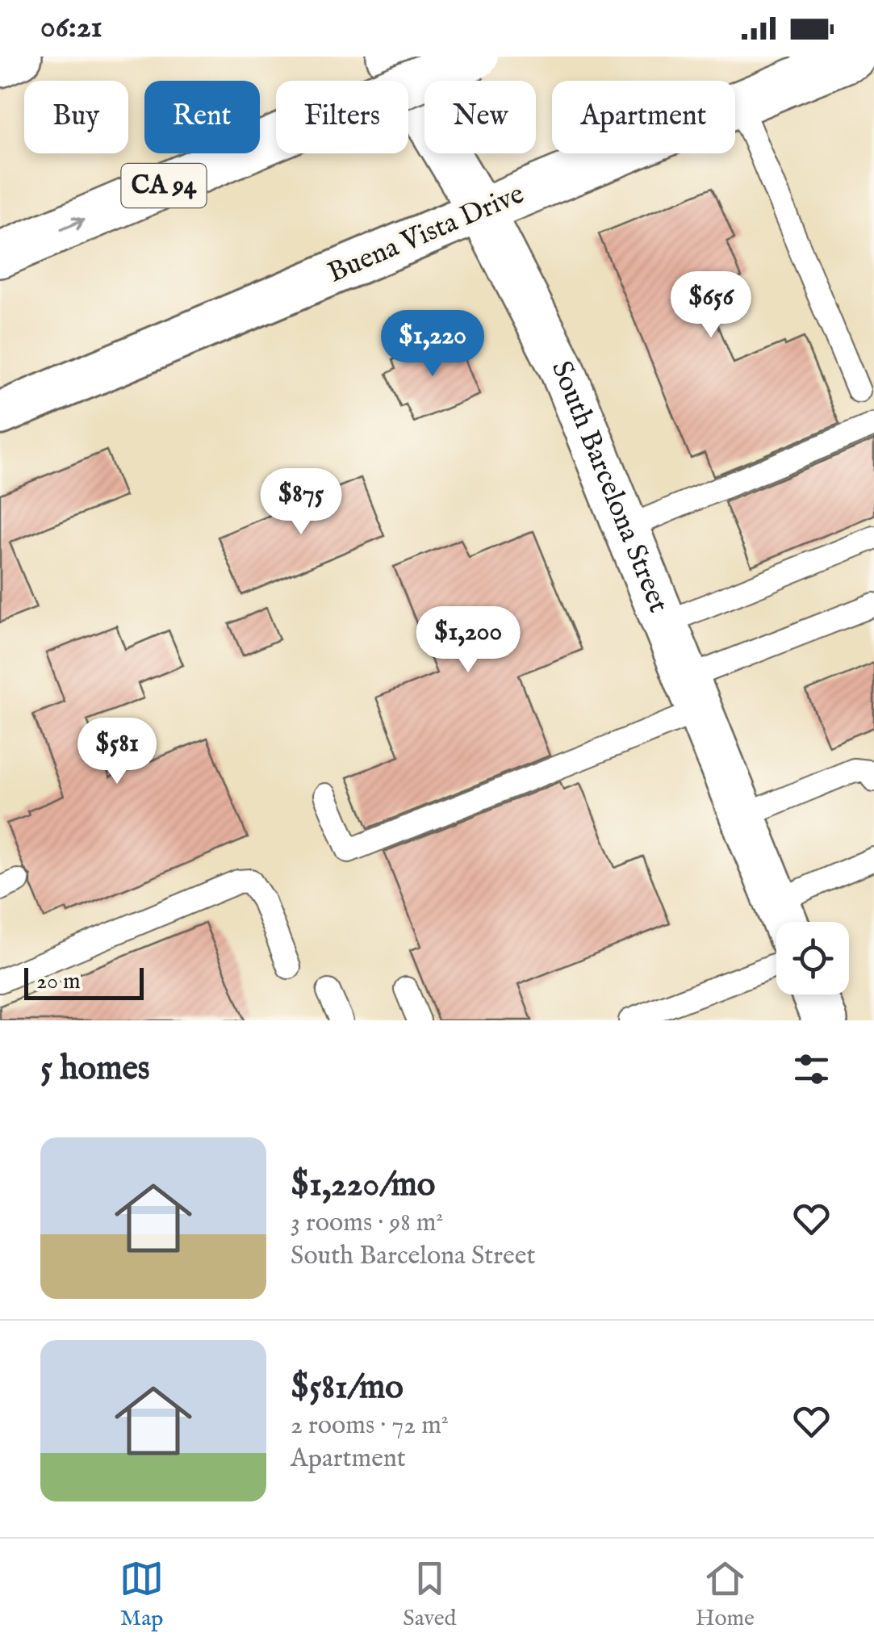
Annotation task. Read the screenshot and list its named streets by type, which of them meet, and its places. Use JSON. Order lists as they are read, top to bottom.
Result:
{
  "streets": {
    "main road": ["CA 94", "Buena Vista Drive", "South Barcelona Street"]
  },
  "crossings": [
    ["Buena Vista Drive", "South Barcelona Street"]
  ],
  "scale_bar": "20 m",
  "page": {
    "status": "06:21",
    "chip": [
      "Buy",
      "Rent",
      "Filters",
      "New",
      "Apartment"
    ],
    "price": [
      "$656",
      "$1,220",
      "$875",
      "$1,200",
      "$581"
    ],
    "scale": "20 m",
    "heading": "5 homes",
    "list": [
      {
        "name": "$1,220/mo",
        "note": "3 rooms · 98 m² · South Barcelona Street"
      },
      {
        "name": "$581/mo",
        "note": "2 rooms · 72 m² · Apartment"
      }
    ],
    "tabs": ["Map", "Saved", "Home"]
  }
}
